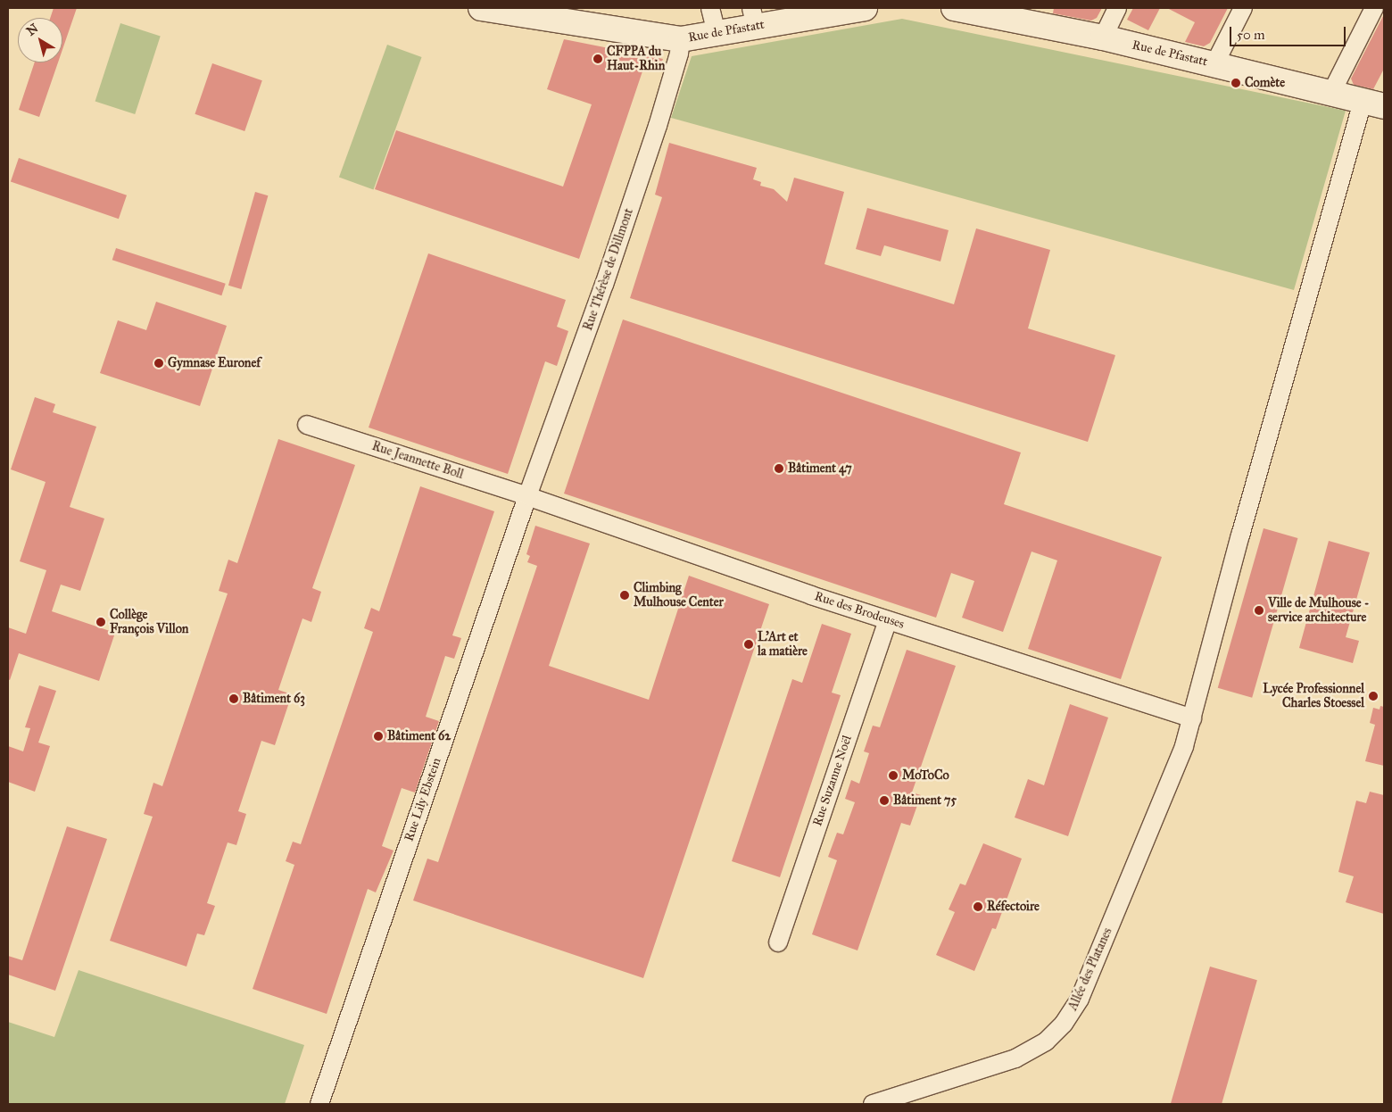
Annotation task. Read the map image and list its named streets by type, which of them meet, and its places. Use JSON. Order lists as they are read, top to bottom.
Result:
{
  "streets": {
    "street": [
      "Rue de Pfastatt",
      "Rue Thérèse de Dillmont",
      "Rue Jeannette Boll",
      "Rue des Brodeuses",
      "Rue Suzanne Noël",
      "Rue Lily Ebstein",
      "Allée des Platanes"
    ]
  },
  "crossings": [
    ["Rue de Pfastatt", "Rue Thérèse de Dillmont"],
    ["Rue de Pfastatt", "Allée des Platanes"],
    ["Rue Thérèse de Dillmont", "Rue Jeannette Boll"],
    ["Rue Thérèse de Dillmont", "Rue des Brodeuses"],
    ["Rue Thérèse de Dillmont", "Rue Lily Ebstein"],
    ["Rue Jeannette Boll", "Rue des Brodeuses"],
    ["Rue Jeannette Boll", "Rue Lily Ebstein"],
    ["Rue des Brodeuses", "Rue Suzanne Noël"],
    ["Rue des Brodeuses", "Rue Lily Ebstein"],
    ["Rue des Brodeuses", "Allée des Platanes"]
  ],
  "places": [
    "CFPPA du Haut-Rhin",
    "Comète",
    "Gymnase Euronef",
    "Bâtiment 47",
    "Climbing Mulhouse Center",
    "Ville de Mulhouse - service architecture",
    "Collège François Villon",
    "L'Art et la matière",
    "Lycée Professionnel Charles Stoessel",
    "Bâtiment 63",
    "Bâtiment 62",
    "MoToCo",
    "Bâtiment 75",
    "Réfectoire"
  ],
  "scale_bar": "50 m",
  "north": "top left"
}
